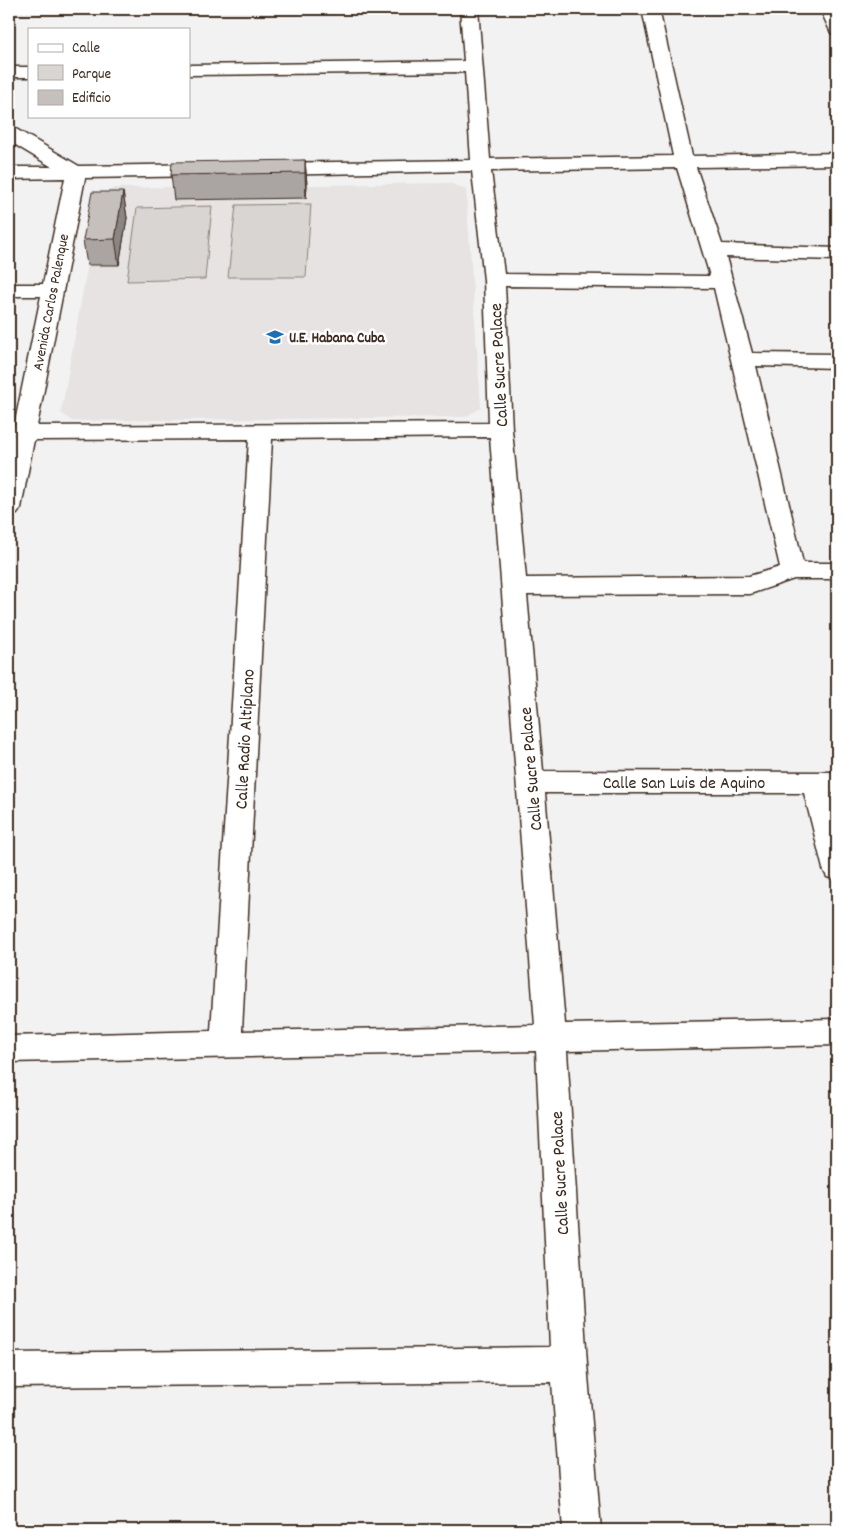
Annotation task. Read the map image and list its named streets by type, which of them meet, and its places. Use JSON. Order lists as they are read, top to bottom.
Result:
{
  "streets": {
    "street": [
      "Avenida Carlos Palenque",
      "Calle Sucre Palace",
      "Calle Radio Altiplano",
      "Calle San Luis de Aquino"
    ]
  },
  "crossings": [
    ["Calle Sucre Palace", "Calle San Luis de Aquino"]
  ],
  "places": {
    "school or university": ["U.E. Habana Cuba"]
  },
  "legend": ["Calle", "Parque", "Edificio"]
}
